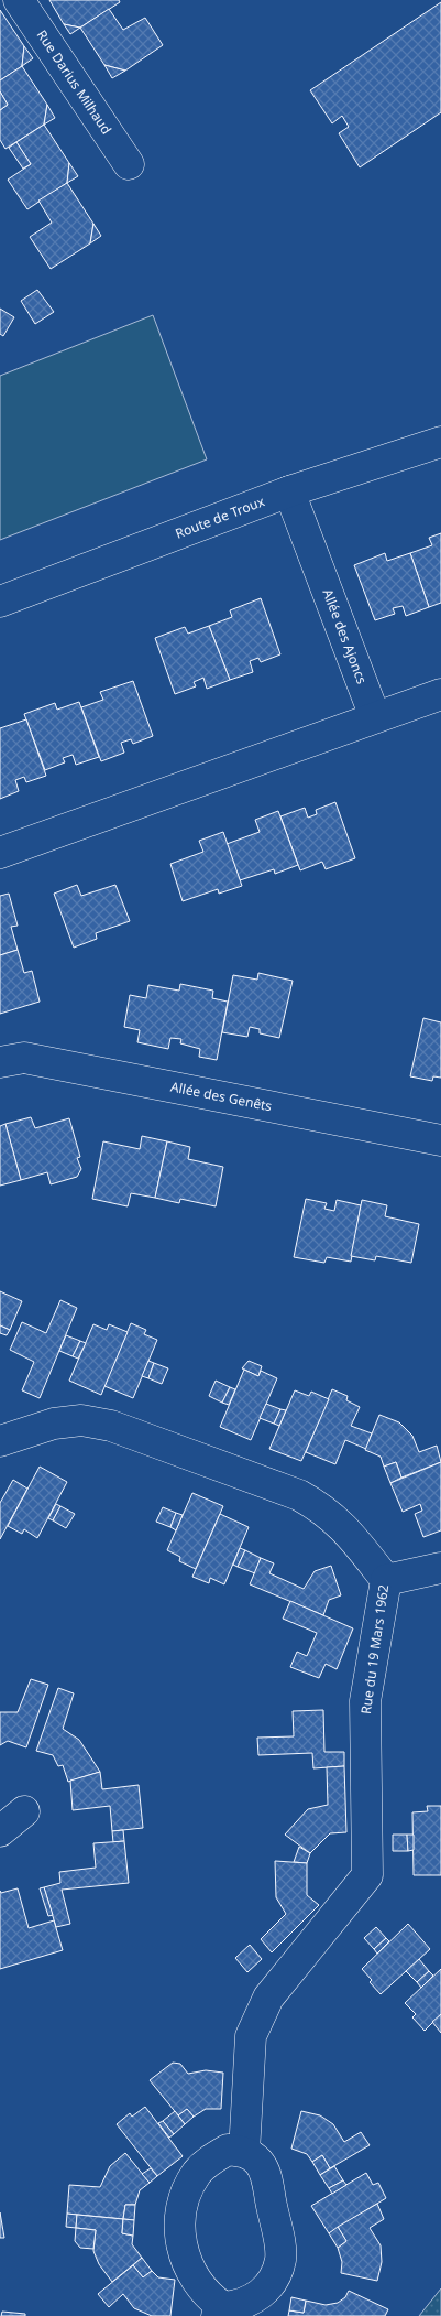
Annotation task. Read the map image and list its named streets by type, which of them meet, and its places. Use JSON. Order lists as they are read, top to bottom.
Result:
{
  "streets": {
    "street": [
      "Rue Darius Milhaud",
      "Route de Troux",
      "Allée des Ajoncs",
      "Allée des Genêts",
      "Rue du 19 Mars 1962"
    ]
  },
  "crossings": [
    ["Route de Troux", "Allée des Ajoncs"]
  ]
}
